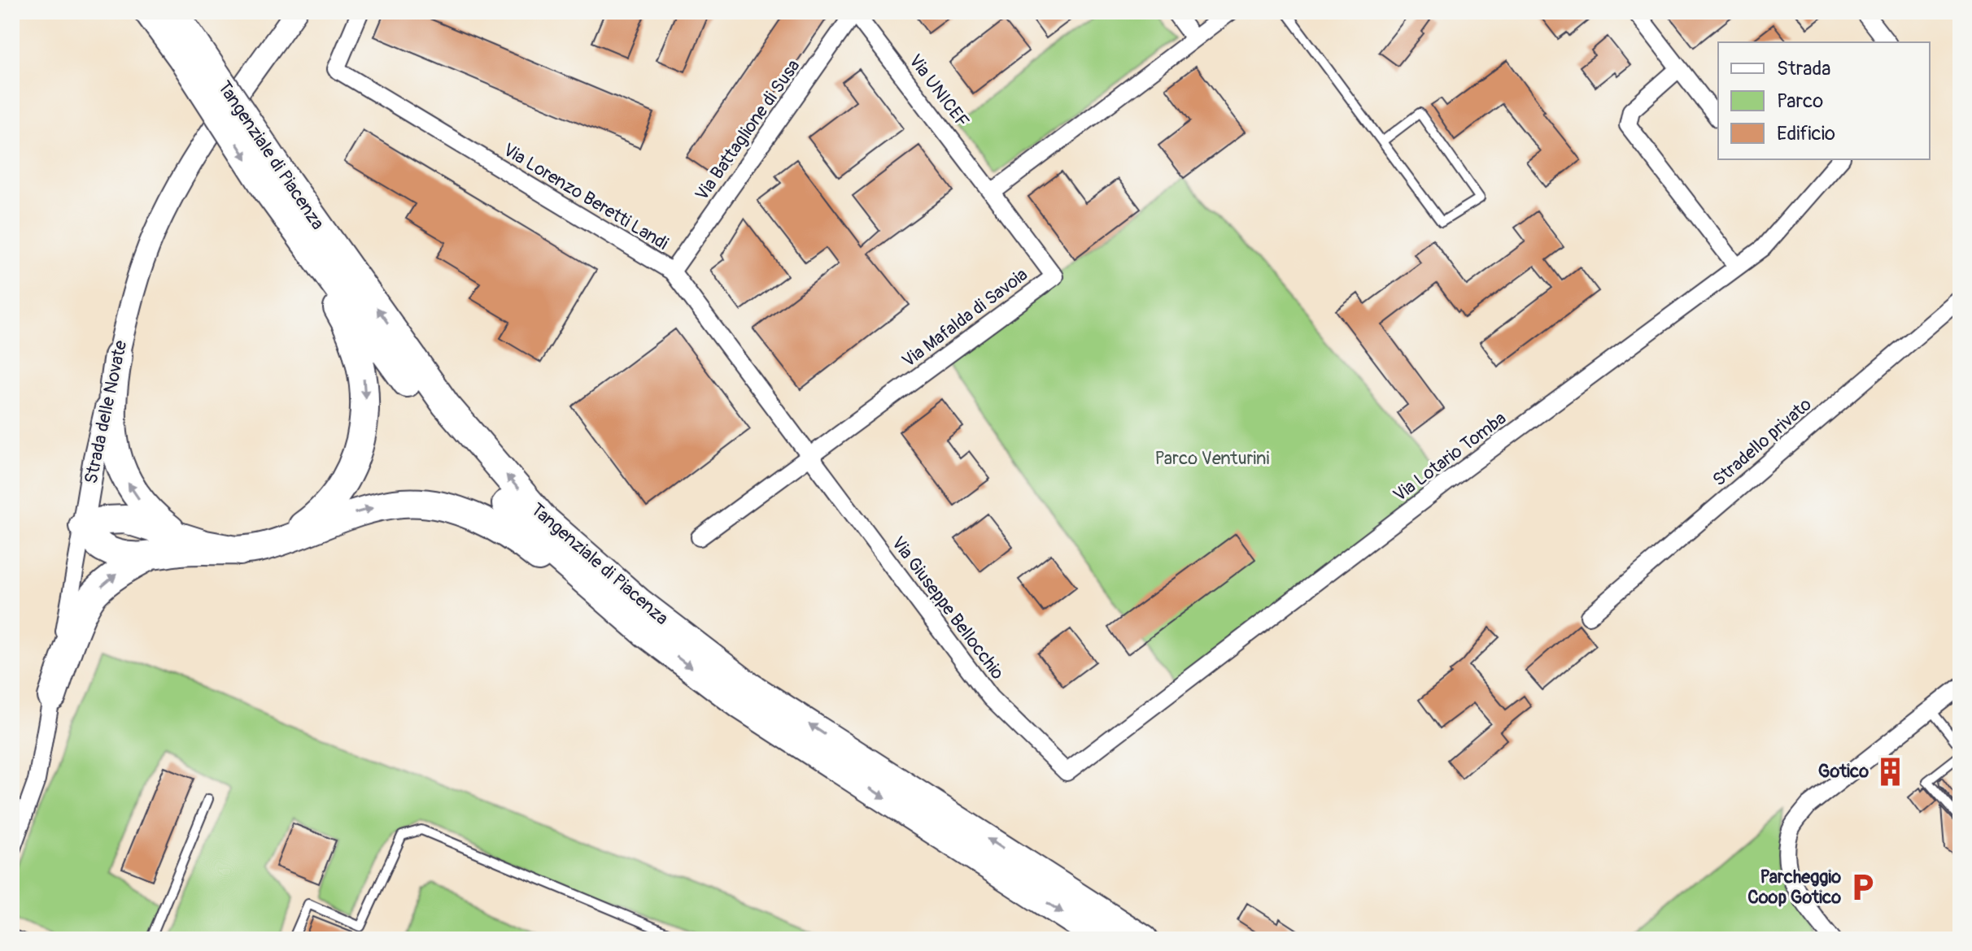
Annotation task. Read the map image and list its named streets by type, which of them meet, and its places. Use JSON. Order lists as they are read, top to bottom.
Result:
{
  "streets": {
    "highway": ["Tangenziale di Piacenza"],
    "street": [
      "Via UNICEF",
      "Via Battaglione di Susa",
      "Via Lorenzo Beretti Landi",
      "Via Mafalda di Savoia",
      "Strada delle Novate",
      "Stradello privato",
      "Via Lotario Tomba",
      "Via Giuseppe Bellocchio"
    ]
  },
  "crossings": [
    ["Via UNICEF", "Via Battaglione di Susa"],
    ["Via UNICEF", "Via Mafalda di Savoia"],
    ["Via Battaglione di Susa", "Via Lorenzo Beretti Landi"],
    ["Via Lorenzo Beretti Landi", "Via Mafalda di Savoia"],
    ["Via Lorenzo Beretti Landi", "Via Giuseppe Bellocchio"],
    ["Via Mafalda di Savoia", "Via Giuseppe Bellocchio"],
    ["Via Lotario Tomba", "Via Giuseppe Bellocchio"]
  ],
  "parks": ["Parco Venturini"],
  "places": {
    "building": ["Gotico"],
    "parking": ["Parcheggio Coop Gotico"]
  },
  "legend": ["Strada", "Parco", "Edificio"]
}
